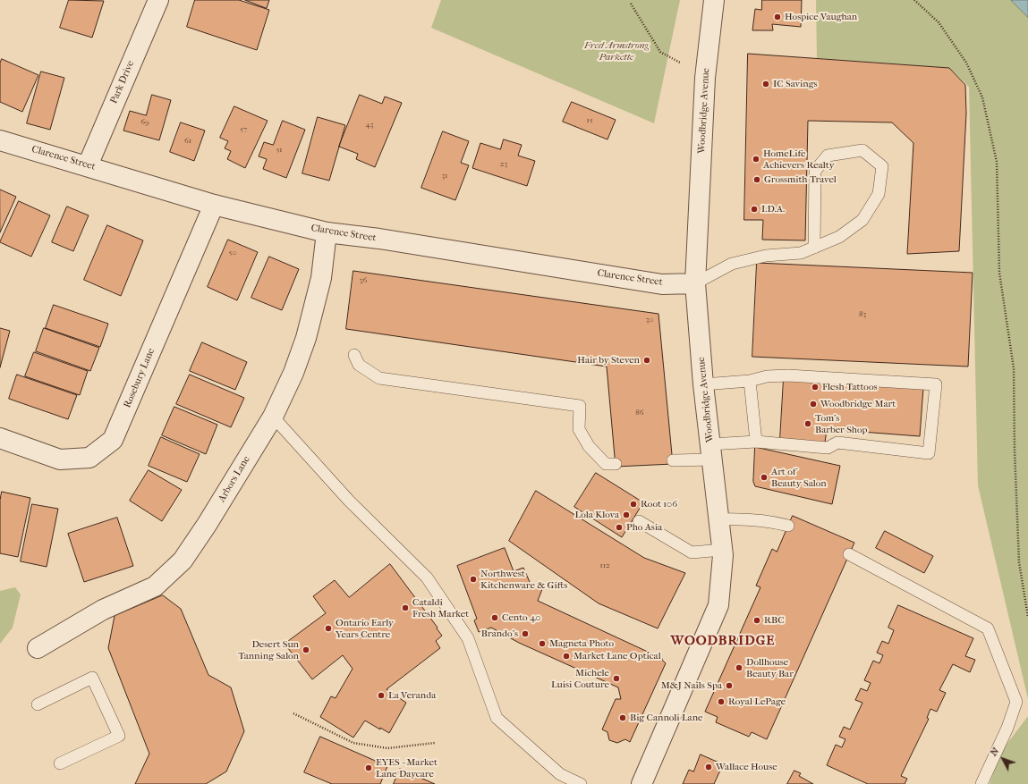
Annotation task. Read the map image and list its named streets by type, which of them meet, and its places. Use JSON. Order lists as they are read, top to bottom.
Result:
{
  "streets": {
    "street": [
      "Park Drive",
      "Woodbridge Avenue",
      "Clarence Street",
      "Rosebury Lane",
      "Arbors Lane"
    ]
  },
  "crossings": [
    ["Park Drive", "Clarence Street"],
    ["Woodbridge Avenue", "Clarence Street"],
    ["Clarence Street", "Rosebury Lane"],
    ["Clarence Street", "Arbors Lane"]
  ],
  "districts": ["WOODBRIDGE"],
  "parks": ["Fred Armstrong Parkette"],
  "places": [
    "Hospice Vaughan",
    "IC Savings",
    "HomeLife Achievers Realty",
    "Grossmith Travel",
    "I.D.A.",
    "Hair by Steven",
    "Flesh Tattoos",
    "Woodbridge Mart",
    "Tom's Barber Shop",
    "Art of Beauty Salon",
    "Root 106",
    "Lola Klova",
    "Pho Asia",
    "Northwest Kitchenware & Gifts",
    "Cataldi Fresh Market",
    "Cento 40",
    "RBC",
    "Ontario Early Years Centre",
    "Brando's",
    "Magneta Photo",
    "Desert Sun Tanning Salon",
    "Market Lane Optical",
    "Dollhouse Beauty Bar",
    "Michele Luisi Couture",
    "M&J Nails Spa",
    "La Veranda",
    "Royal LePage",
    "Big Cannoli Lane",
    "Wallace House",
    "EYES - Market Lane Daycare"
  ],
  "house_numbers": [
    "15",
    "69",
    "43",
    "57",
    "61",
    "51",
    "23",
    "31",
    "50",
    "36",
    "83",
    "30",
    "86",
    "112"
  ],
  "north": "top left"
}
